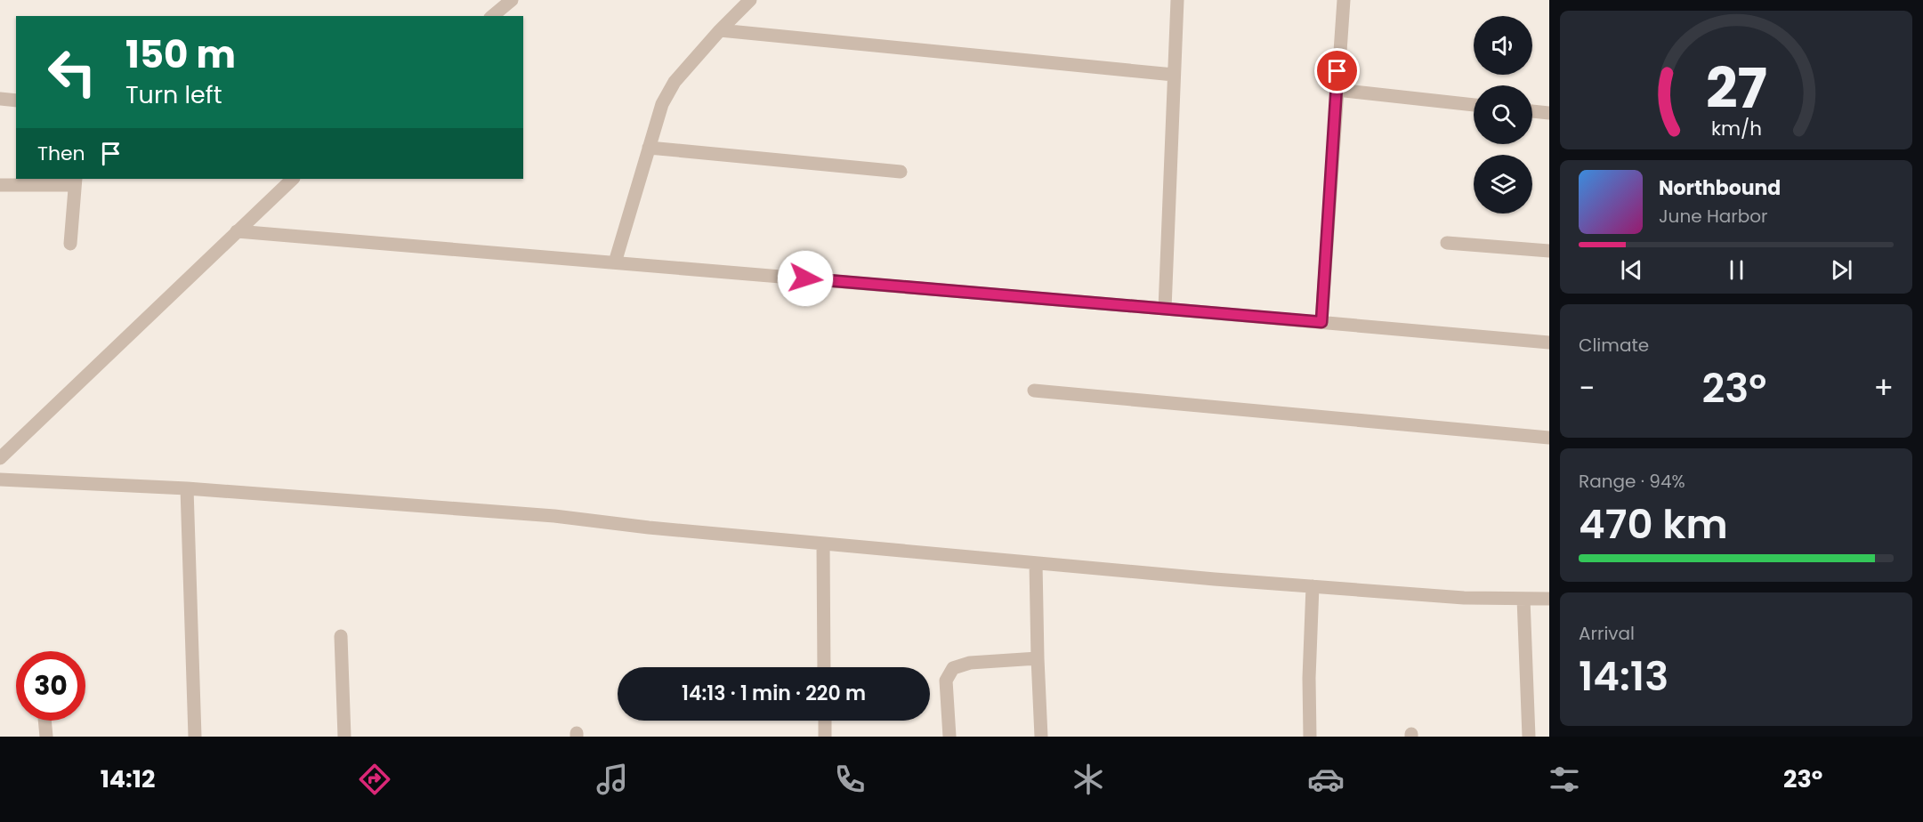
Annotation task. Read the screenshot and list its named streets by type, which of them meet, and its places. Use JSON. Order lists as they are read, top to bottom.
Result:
{
  "page": {
    "turn": ["150 m", "Turn left"],
    "then": "Then",
    "song": ["Northbound", "June Harbor"],
    "tile": [
      "Climate",
      ["Range · 94%", "470 km"],
      ["Arrival", "14:13"]
    ],
    "heat": ["−", "23°", "+"],
    "limit": "30",
    "trip": "14:13 · 1 min · 220 m",
    "tabs": ["14:12", "23°"],
    "gauge": ["27", "km/h"]
  }
}
